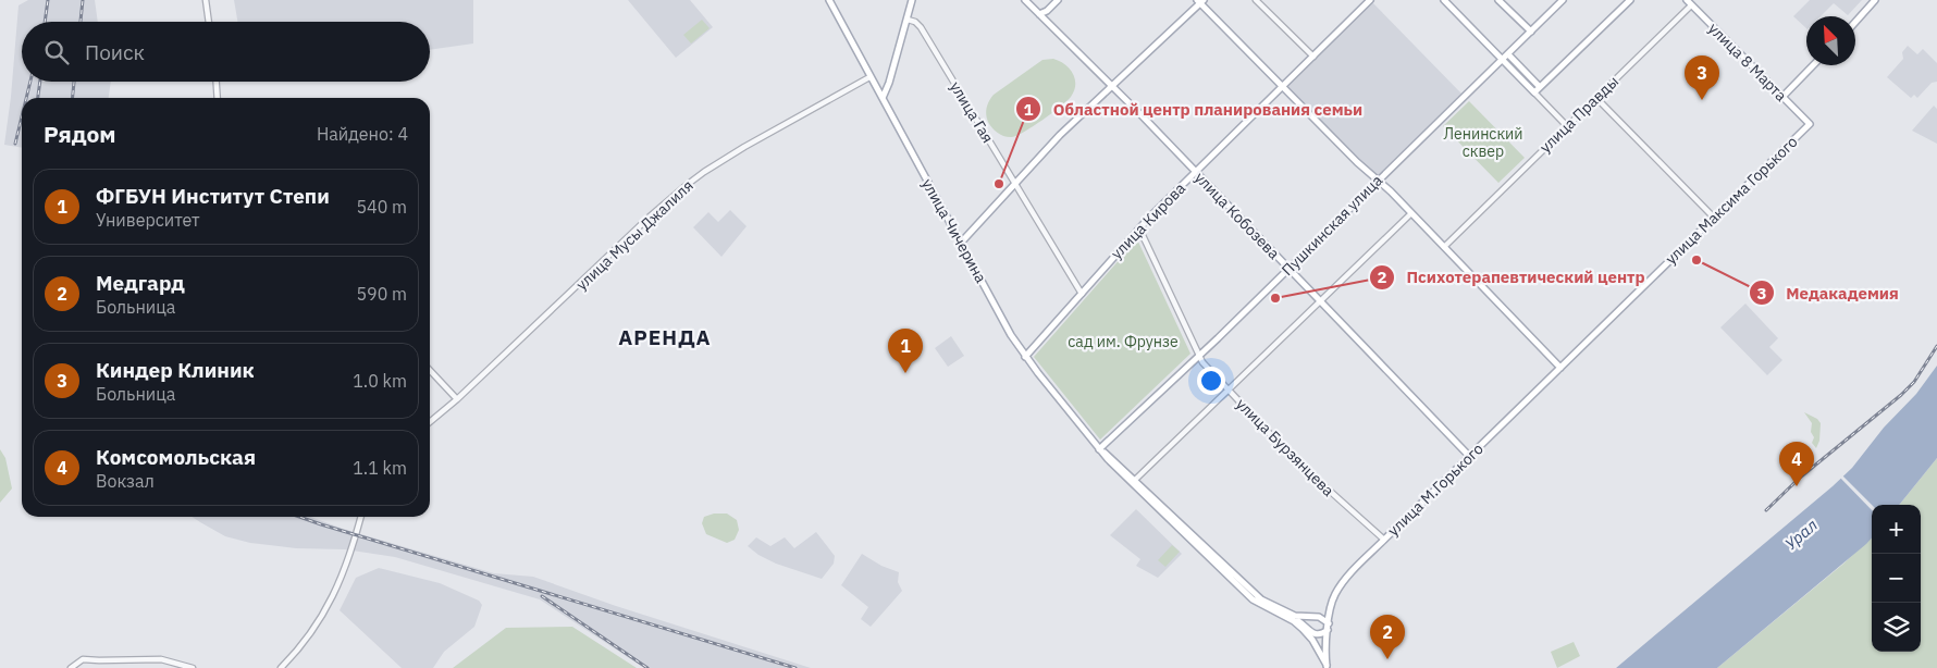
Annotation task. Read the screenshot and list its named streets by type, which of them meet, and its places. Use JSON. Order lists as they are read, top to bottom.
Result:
{
  "streets": {
    "main road": [
      "улица 8 Марта",
      "улица Максима Горького",
      "улица Кобозева",
      "улица Кирова",
      "Пушкинская улица",
      "улица Чичерина",
      "улица М.Горького"
    ],
    "street": [
      "улица Гая",
      "улица Правды",
      "улица Мусы Джалиля",
      "улица Бурзянцева"
    ]
  },
  "crossings": [
    ["улица 8 Марта", "улица Правды"],
    ["улица 8 Марта", "улица Максима Горького"],
    ["улица Гая", "улица Кирова"],
    ["улица Максима Горького", "улица М.Горького"],
    ["улица Кобозева", "улица Кирова"],
    ["улица Кобозева", "Пушкинская улица"],
    ["улица Кобозева", "улица М.Горького"],
    ["улица Кирова", "улица Чичерина"],
    ["улица Кирова", "улица Бурзянцева"],
    ["Пушкинская улица", "улица Чичерина"],
    ["Пушкинская улица", "улица Бурзянцева"],
    ["улица Чичерина", "улица Мусы Джалиля"],
    ["улица Чичерина", "улица М.Горького"],
    ["улица Бурзянцева", "улица М.Горького"]
  ],
  "districts": ["АРЕНДА"],
  "water": ["Урал"],
  "parks": ["Ленинский сквер", "сад им. Фрунзе"],
  "places": ["Областной центр планирования семьи", "Медакадемия", "Психотерапевтический центр"],
  "north": "top left",
  "page": {
    "search": "Поиск",
    "pins": [
      "3",
      "1",
      "4",
      "2"
    ],
    "heading": ["Рядом", "Найдено: 4"],
    "list": [
      {
        "mark": "1",
        "name": "ФГБУН Институт Степи",
        "note": "Университет",
        "value": "540 m"
      },
      {
        "mark": "2",
        "name": "Медгард",
        "note": "Больница",
        "value": "590 m"
      },
      {
        "mark": "3",
        "name": "Киндер Клиник",
        "note": "Больница",
        "value": "1.0 km"
      },
      {
        "mark": "4",
        "name": "Комсомольская",
        "note": "Вокзал",
        "value": "1.1 km"
      }
    ],
    "map_buttons": ["+", "−"]
  }
}
